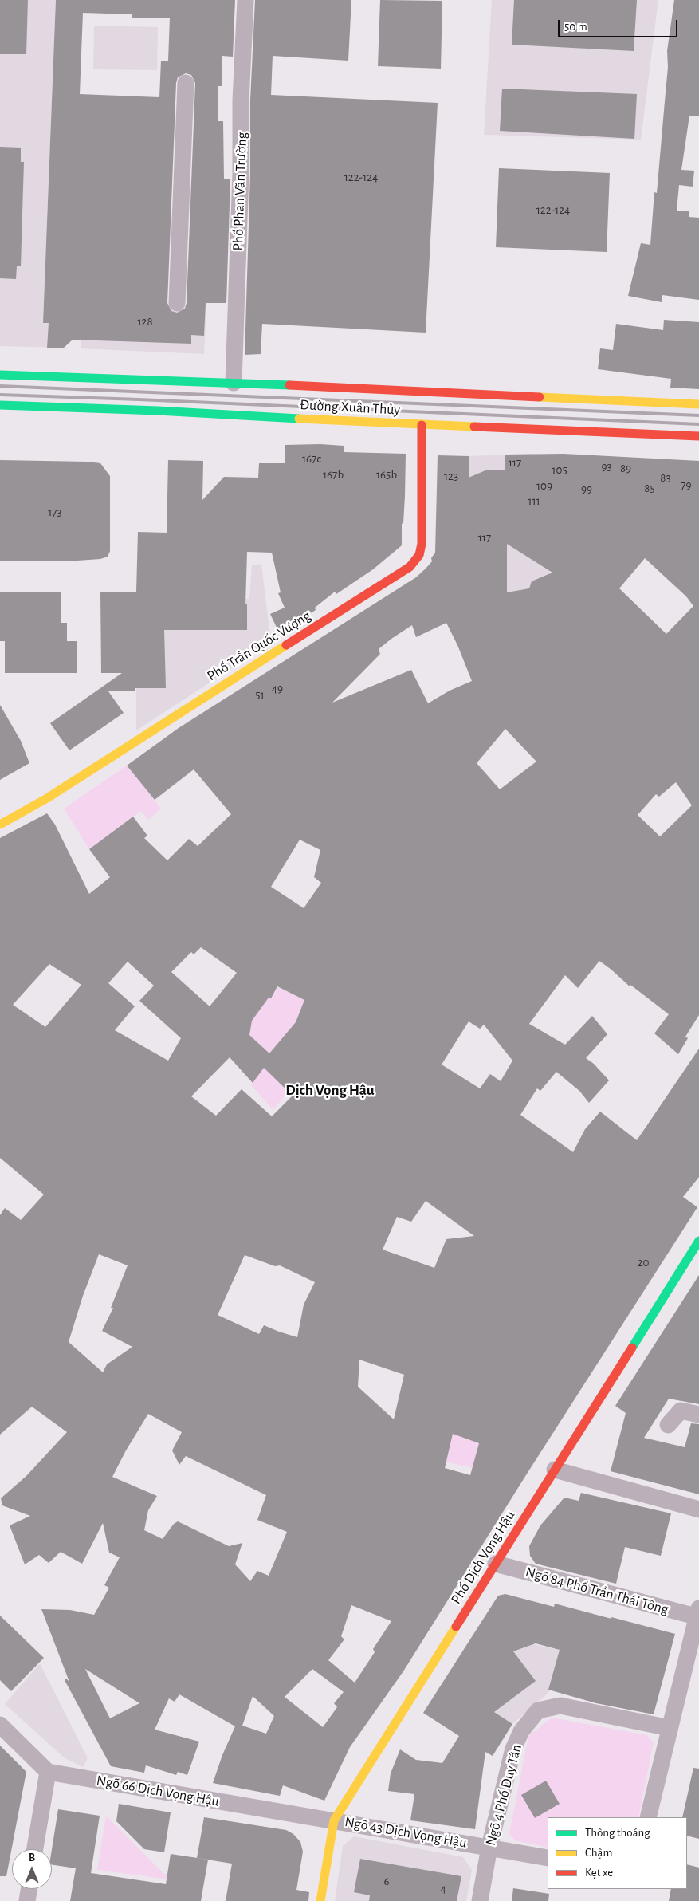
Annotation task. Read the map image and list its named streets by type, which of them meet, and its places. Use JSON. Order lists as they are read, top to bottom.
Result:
{
  "streets": {
    "main road": ["Đường Xuân Thủy", "Phố Trần Quốc Vượng", "Phố Dịch Vọng Hậu"],
    "street": [
      "Phố Phan Văn Trường",
      "Ngõ 84 Phố Trần Thái Tông",
      "Ngõ 66 Dịch Vọng Hậu",
      "Ngõ 4 Phố Duy Tân",
      "Ngõ 43 Dịch Vọng Hậu"
    ]
  },
  "crossings": [
    ["Phố Phan Văn Trường", "Đường Xuân Thủy"],
    ["Đường Xuân Thủy", "Phố Trần Quốc Vượng"],
    ["Phố Dịch Vọng Hậu", "Ngõ 84 Phố Trần Thái Tông"],
    ["Phố Dịch Vọng Hậu", "Ngõ 66 Dịch Vọng Hậu"],
    ["Phố Dịch Vọng Hậu", "Ngõ 43 Dịch Vọng Hậu"],
    ["Ngõ 66 Dịch Vọng Hậu", "Ngõ 43 Dịch Vọng Hậu"],
    ["Ngõ 4 Phố Duy Tân", "Ngõ 43 Dịch Vọng Hậu"]
  ],
  "districts": ["Dịch Vọng Hậu"],
  "house_numbers": [
    "122-124",
    "122-124",
    "128",
    "167c",
    "117",
    "93",
    "89",
    "105",
    "167b",
    "165b",
    "123",
    "83",
    "79",
    "109",
    "85",
    "99",
    "111",
    "173",
    "117",
    "49",
    "51",
    "20",
    "6",
    "4"
  ],
  "legend": ["Thông thoáng", "Chậm", "Kẹt xe"],
  "scale_bar": "50 m",
  "north": "top"
}
